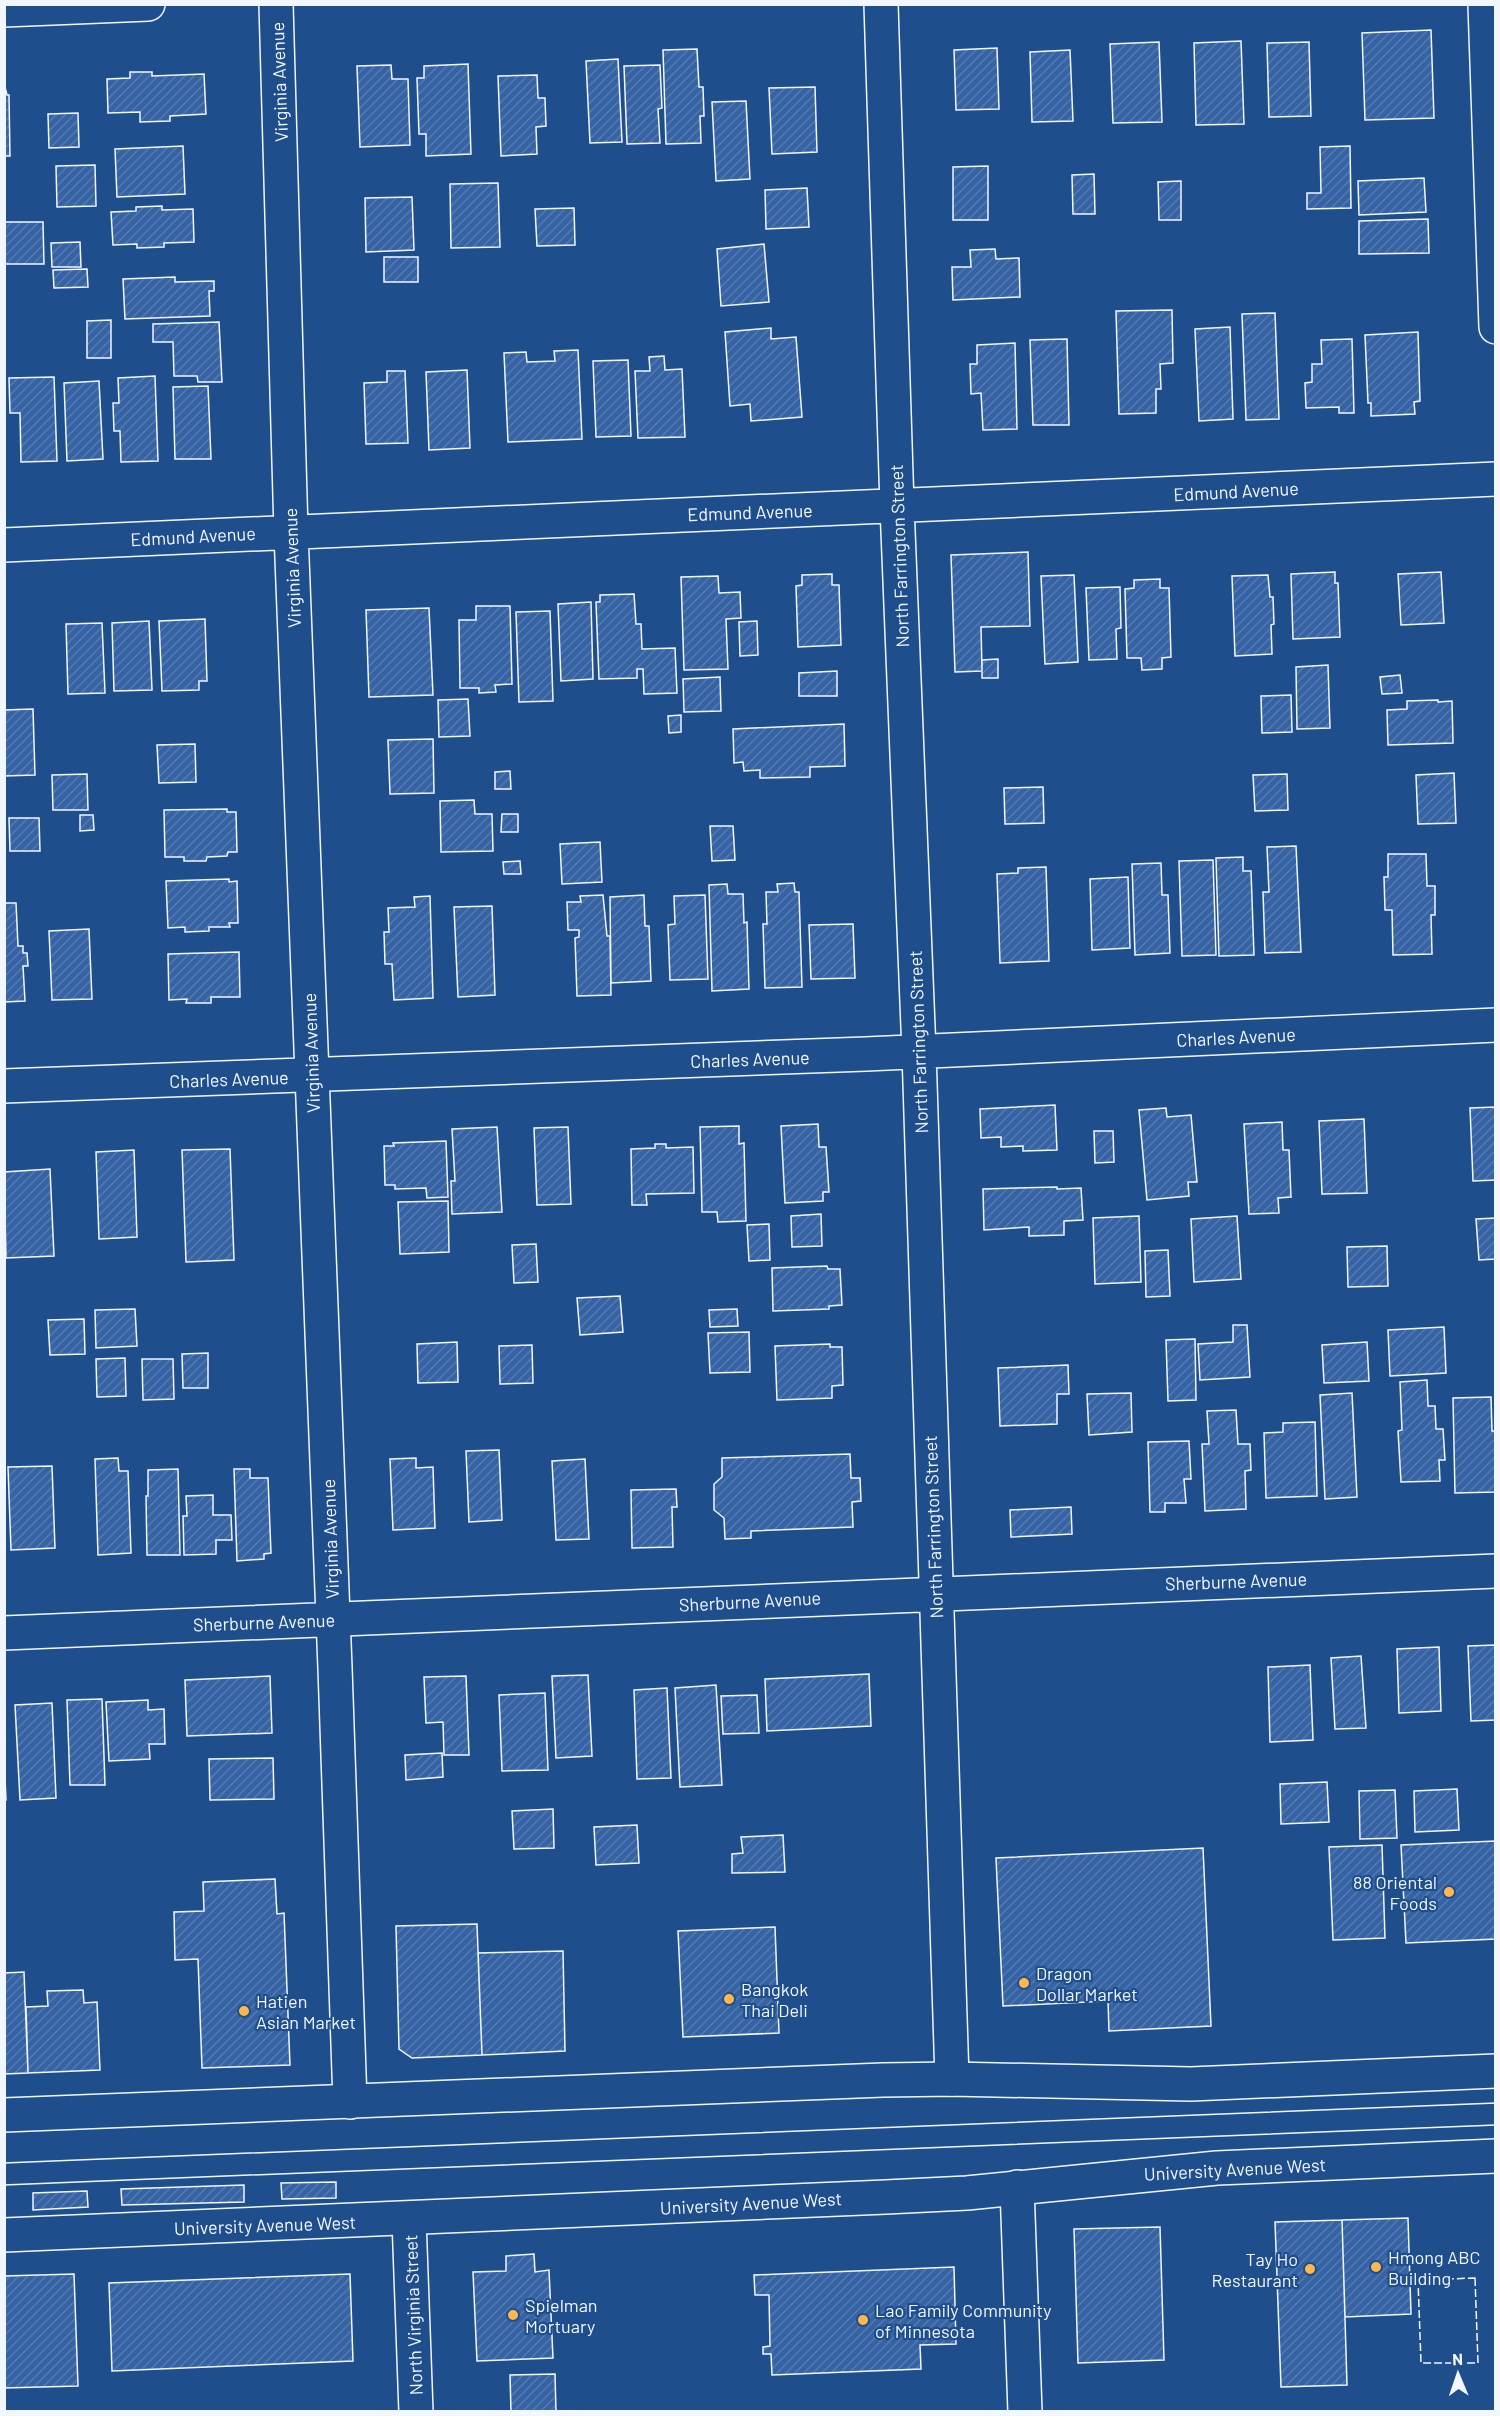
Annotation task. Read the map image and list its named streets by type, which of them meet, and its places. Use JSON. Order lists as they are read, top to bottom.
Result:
{
  "streets": {
    "street": [
      "Virginia Avenue",
      "Edmund Avenue",
      "North Farrington Street",
      "Charles Avenue",
      "Sherburne Avenue",
      "University Avenue West",
      "North Virginia Street"
    ]
  },
  "crossings": [
    ["Virginia Avenue", "Edmund Avenue"],
    ["Virginia Avenue", "Charles Avenue"],
    ["Virginia Avenue", "Sherburne Avenue"],
    ["Edmund Avenue", "North Farrington Street"],
    ["North Farrington Street", "Charles Avenue"],
    ["North Farrington Street", "Sherburne Avenue"],
    ["University Avenue West", "North Virginia Street"]
  ],
  "places": [
    "88 Oriental Foods",
    "Dragon Dollar Market",
    "Bangkok Thai Deli",
    "Hatien Asian Market",
    "Hmong ABC Building",
    "Tay Ho Restaurant",
    "Spielman Mortuary",
    "Lao Family Community of Minnesota"
  ],
  "north": "top"
}
